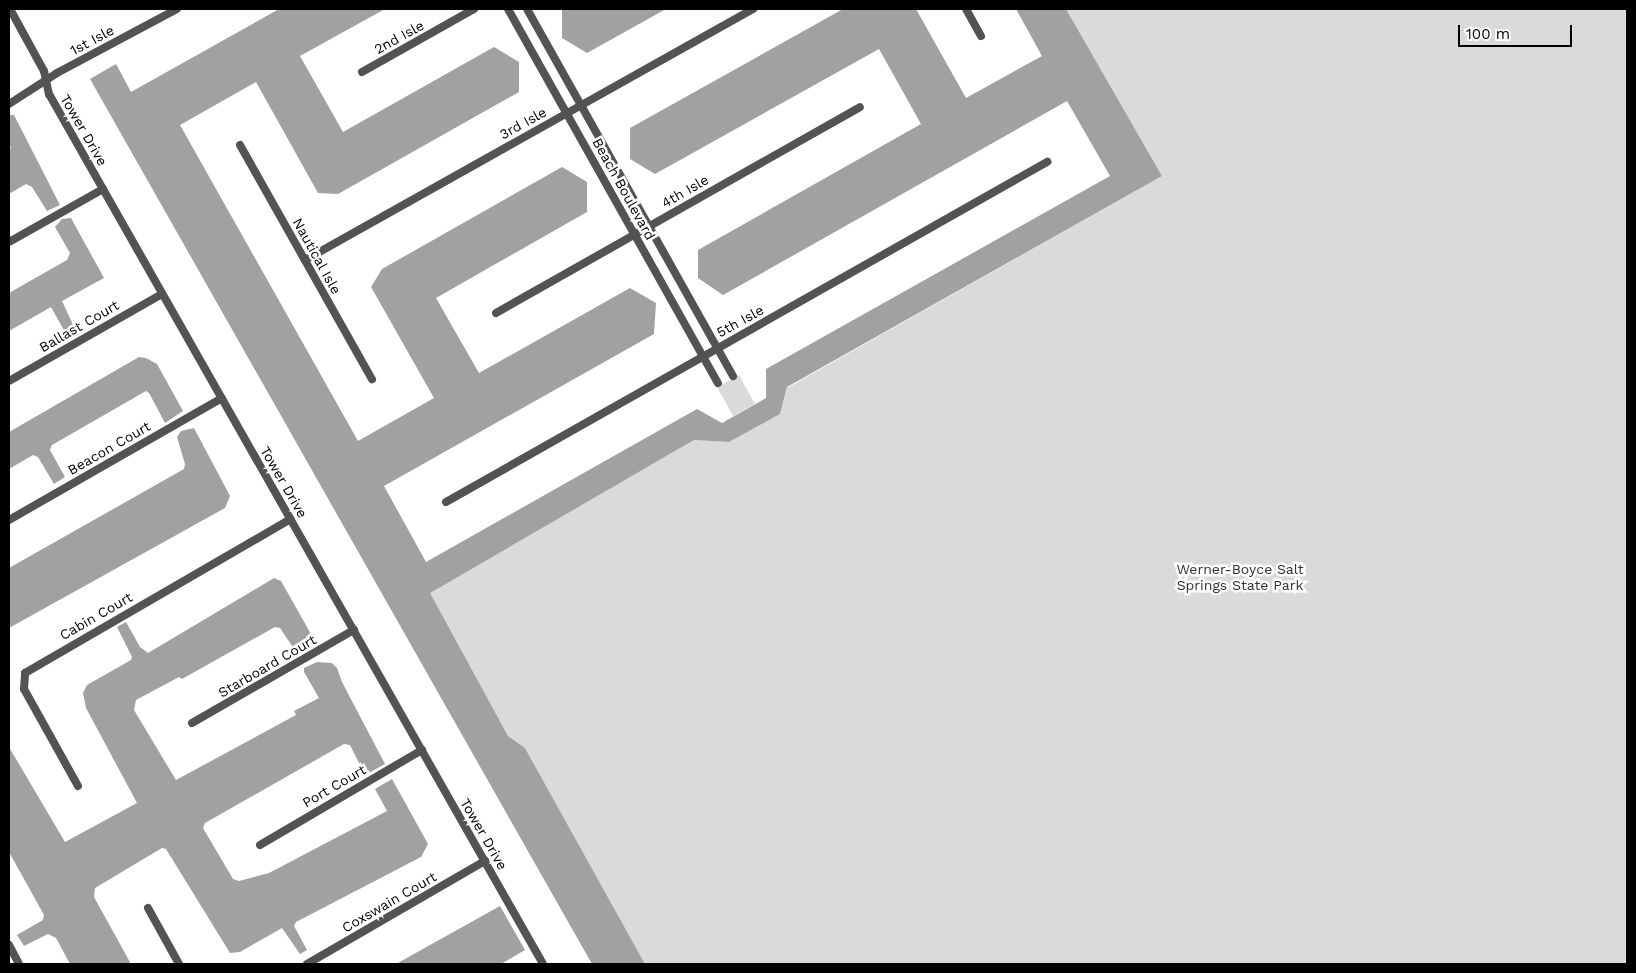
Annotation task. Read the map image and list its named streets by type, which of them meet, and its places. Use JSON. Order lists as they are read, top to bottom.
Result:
{
  "streets": {
    "street": [
      "2nd Isle",
      "1st Isle",
      "3rd Isle",
      "Tower Drive",
      "Beach Boulevard",
      "4th Isle",
      "Nautical Isle",
      "5th Isle",
      "Ballast Court",
      "Beacon Court",
      "Cabin Court",
      "Starboard Court",
      "Port Court",
      "Coxswain Court"
    ]
  },
  "crossings": [
    ["1st Isle", "Tower Drive"],
    ["3rd Isle", "Beach Boulevard"],
    ["3rd Isle", "Nautical Isle"],
    ["Tower Drive", "Ballast Court"],
    ["Tower Drive", "Beacon Court"],
    ["Tower Drive", "Cabin Court"],
    ["Tower Drive", "Starboard Court"],
    ["Tower Drive", "Port Court"],
    ["Tower Drive", "Coxswain Court"],
    ["Beach Boulevard", "4th Isle"],
    ["Beach Boulevard", "5th Isle"]
  ],
  "parks": ["Werner-Boyce Salt Springs State Park"],
  "scale_bar": "100 m"
}
